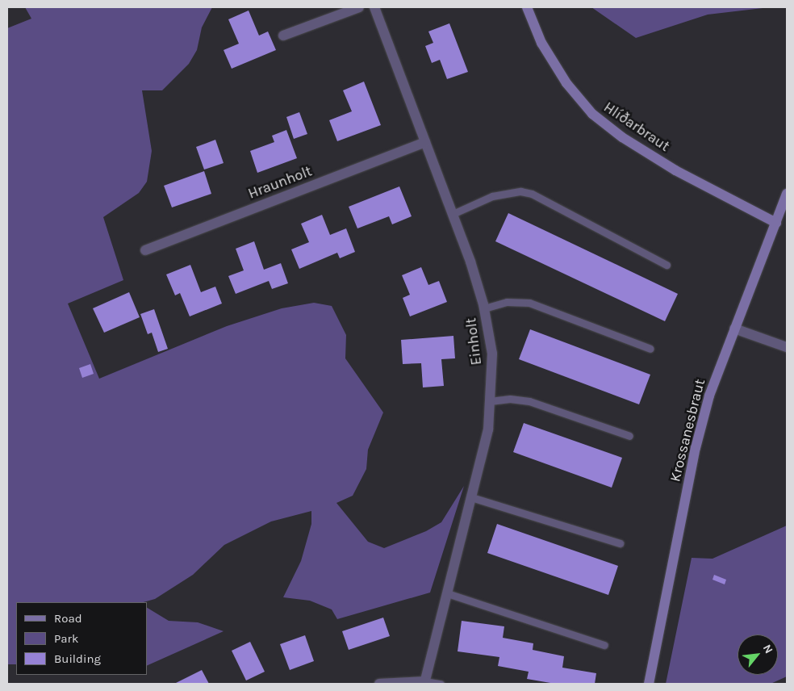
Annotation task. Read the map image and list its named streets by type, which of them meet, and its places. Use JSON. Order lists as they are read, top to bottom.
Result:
{
  "streets": {
    "street": [
      "Hlíðarbraut",
      "Hraunholt",
      "Einholt",
      "Krossanesbraut"
    ]
  },
  "crossings": [
    ["Hlíðarbraut", "Krossanesbraut"],
    ["Hraunholt", "Einholt"]
  ],
  "legend": ["Road", "Park", "Building"],
  "north": "top right"
}
